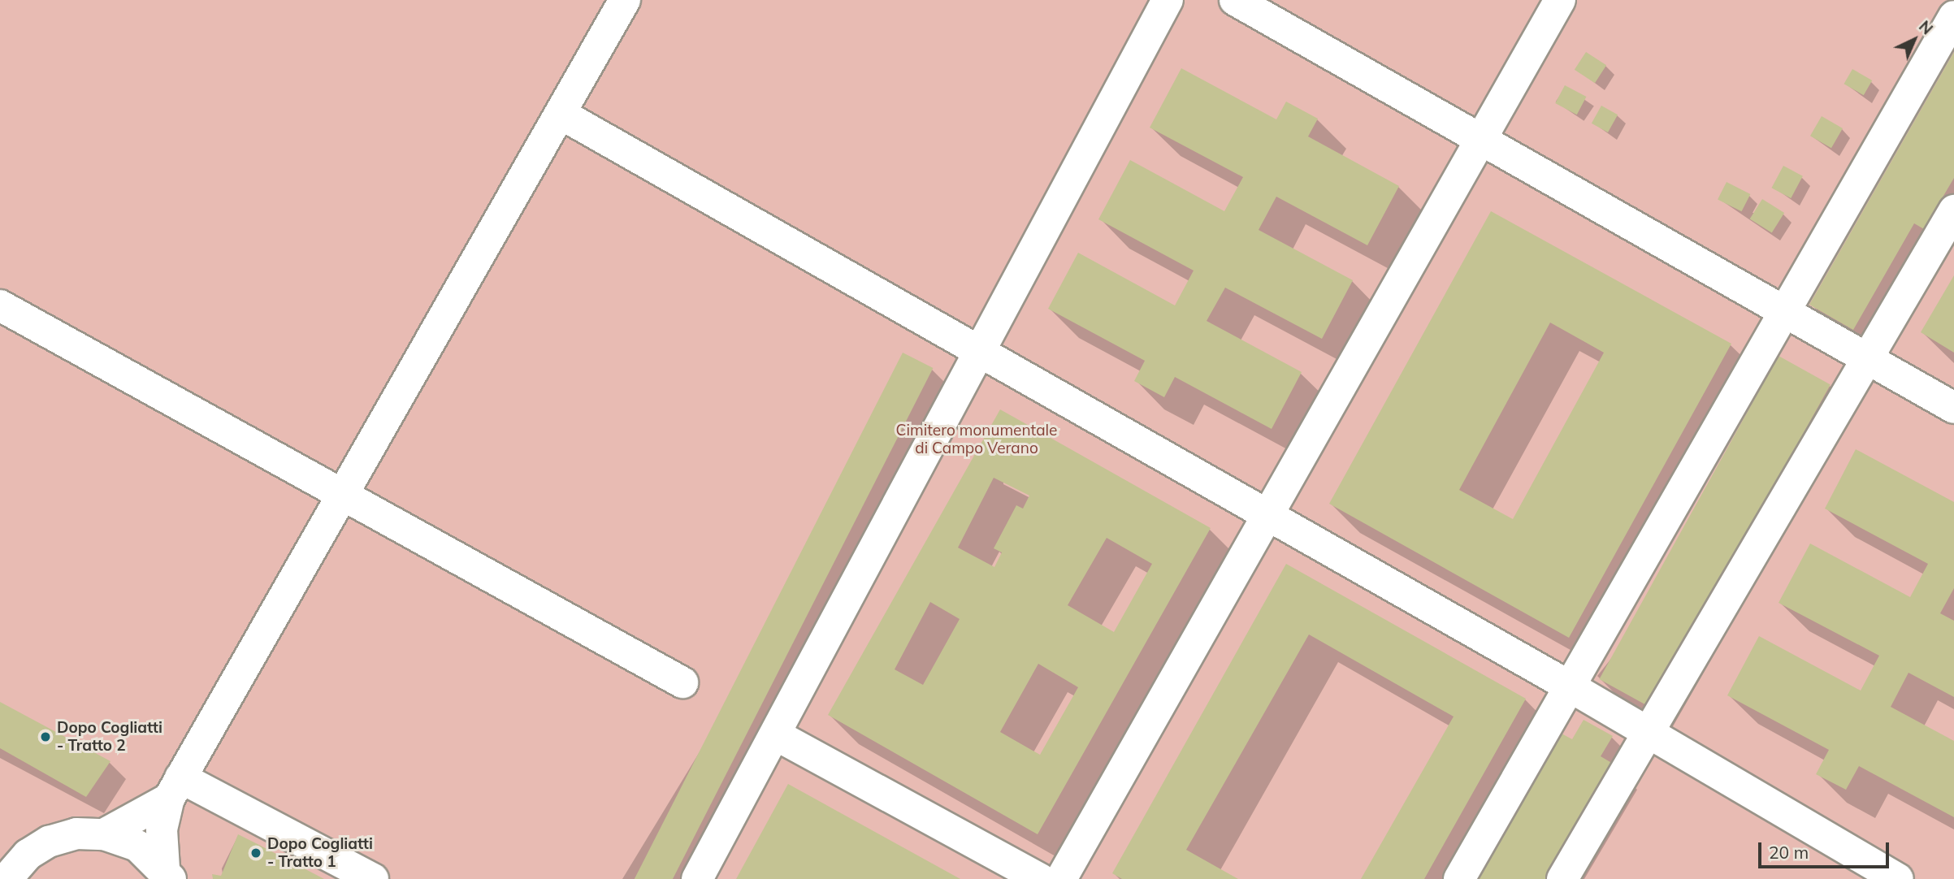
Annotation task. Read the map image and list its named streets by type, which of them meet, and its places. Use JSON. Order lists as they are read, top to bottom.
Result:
{
  "parks": ["Cimitero monumentale di Campo Verano"],
  "places": ["Dopo Cogliatti - Tratto 2", "Dopo Cogliatti - Tratto 1"],
  "scale_bar": "20 m",
  "north": "top right"
}
